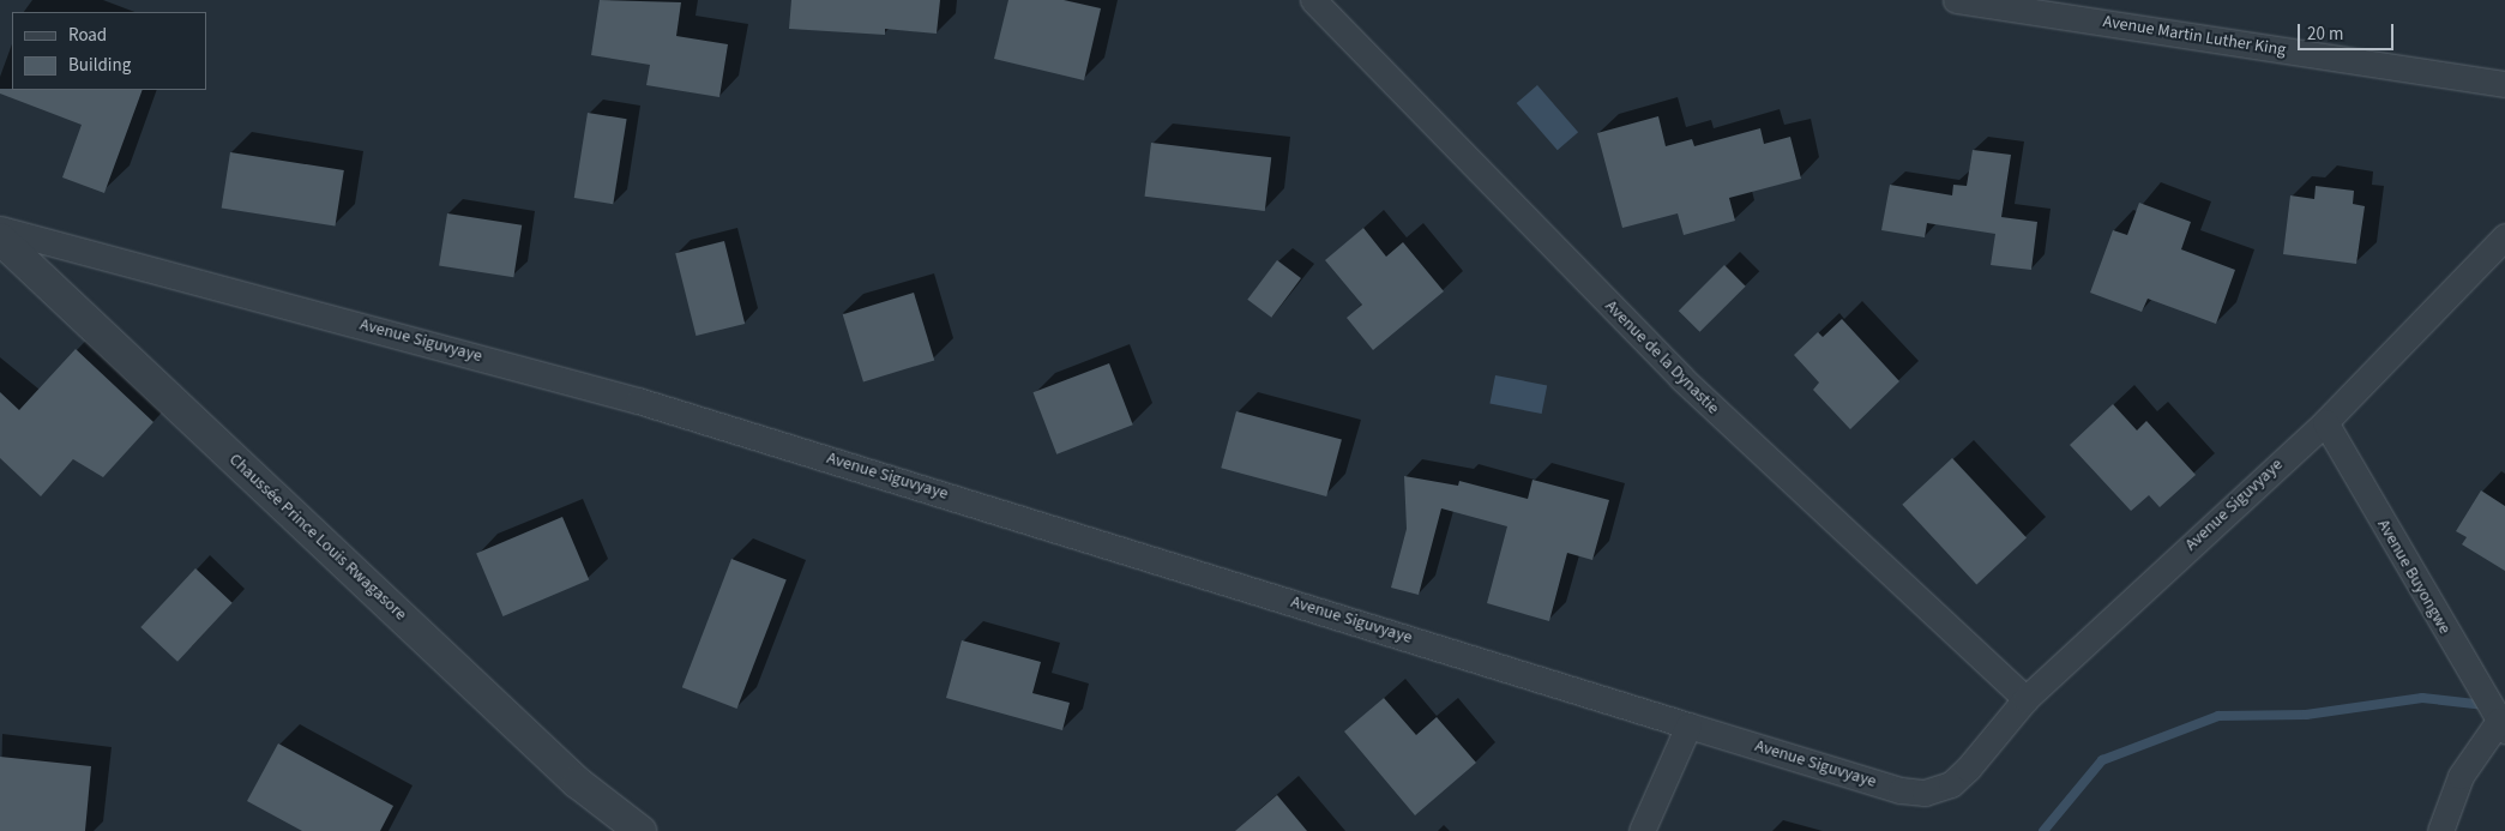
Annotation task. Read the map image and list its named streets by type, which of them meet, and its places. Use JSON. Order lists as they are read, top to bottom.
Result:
{
  "streets": {
    "street": [
      "Avenue Martin Luther King",
      "Avenue Siguvyaye",
      "Avenue de la Dynastie",
      "Chaussée Prince Louis Rwagasore",
      "Avenue Buyongwe"
    ]
  },
  "crossings": [
    ["Avenue Siguvyaye", "Avenue de la Dynastie"],
    ["Avenue Siguvyaye", "Avenue Buyongwe"]
  ],
  "legend": ["Road", "Building"],
  "scale_bar": "20 m"
}
